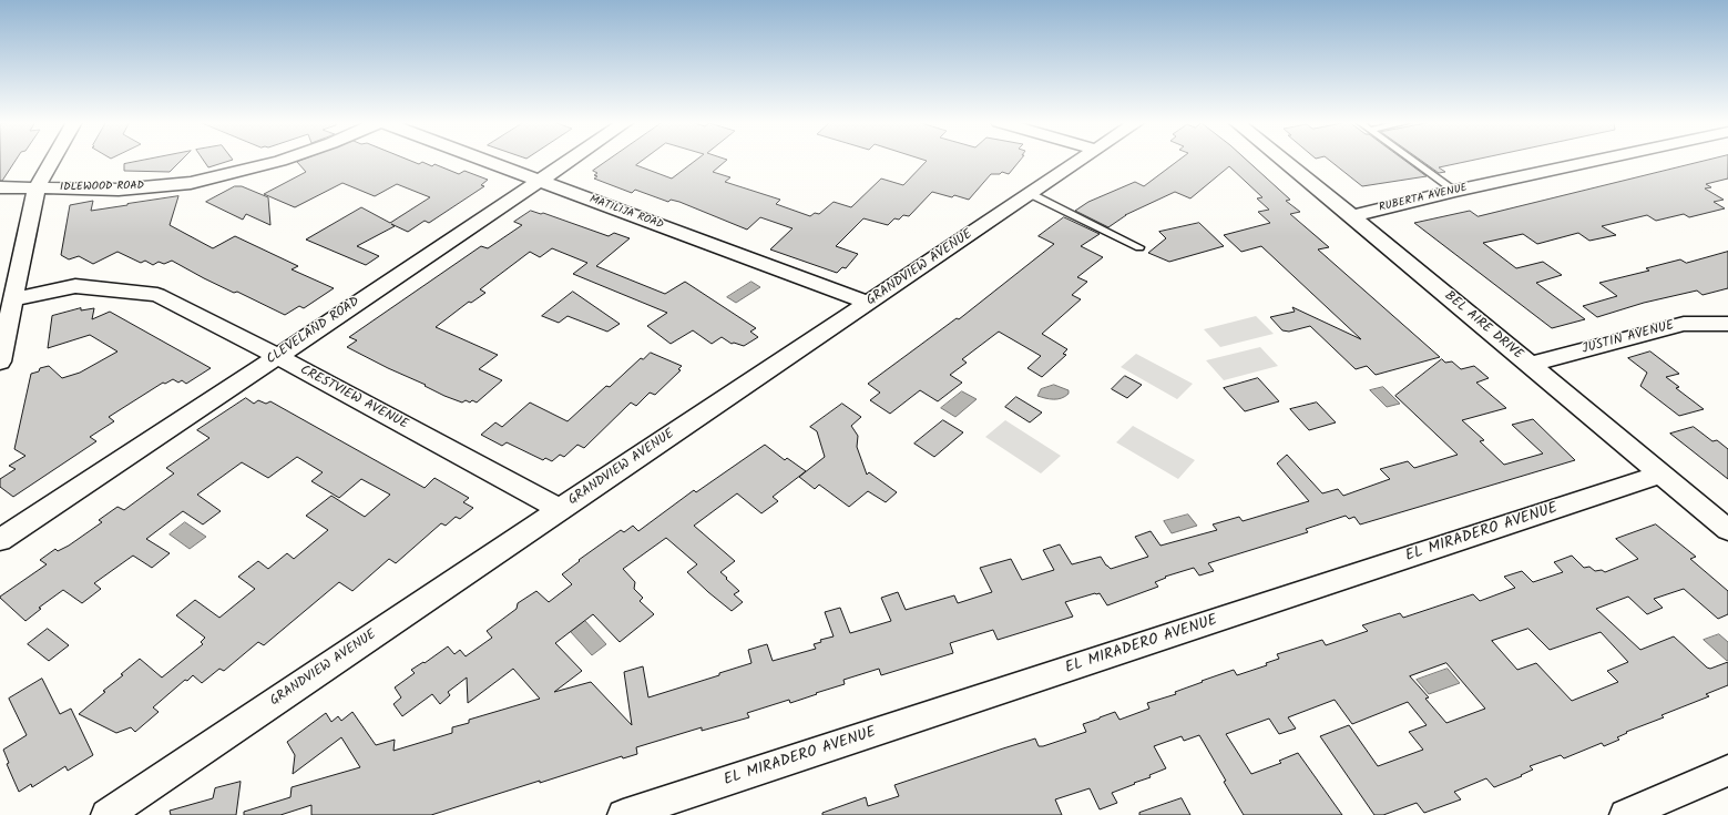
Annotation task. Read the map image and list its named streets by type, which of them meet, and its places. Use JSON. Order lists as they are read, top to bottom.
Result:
{
  "streets": {
    "street": [
      "IDLEWOOD ROAD",
      "RUBERTA AVENUE",
      "MATILIJA ROAD",
      "GRANDVIEW AVENUE",
      "BEL AIRE DRIVE",
      "CLEVELAND ROAD",
      "JUSTIN AVENUE",
      "CRESTVIEW AVENUE",
      "EL MIRADERO AVENUE"
    ]
  },
  "crossings": [
    ["RUBERTA AVENUE", "BEL AIRE DRIVE"],
    ["MATILIJA ROAD", "GRANDVIEW AVENUE"],
    ["MATILIJA ROAD", "CLEVELAND ROAD"],
    ["GRANDVIEW AVENUE", "CRESTVIEW AVENUE"],
    ["BEL AIRE DRIVE", "JUSTIN AVENUE"],
    ["BEL AIRE DRIVE", "EL MIRADERO AVENUE"],
    ["CLEVELAND ROAD", "CRESTVIEW AVENUE"]
  ]
}
